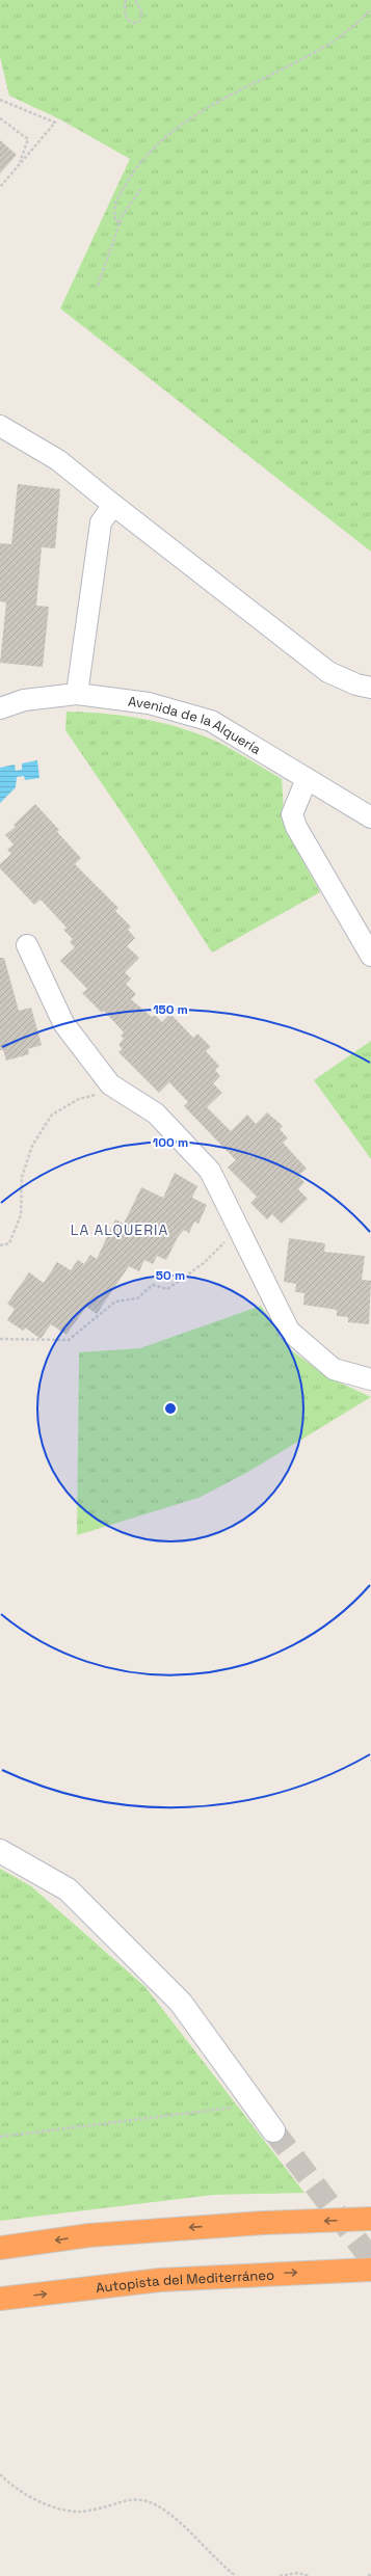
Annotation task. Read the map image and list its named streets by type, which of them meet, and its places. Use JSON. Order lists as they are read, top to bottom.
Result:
{
  "streets": {
    "highway": ["Autopista del Mediterráneo"],
    "street": ["Avenida de la Alquería"]
  },
  "districts": ["LA ALQUERIA"],
  "rings": ["150 m", "100 m", "50 m"]
}
